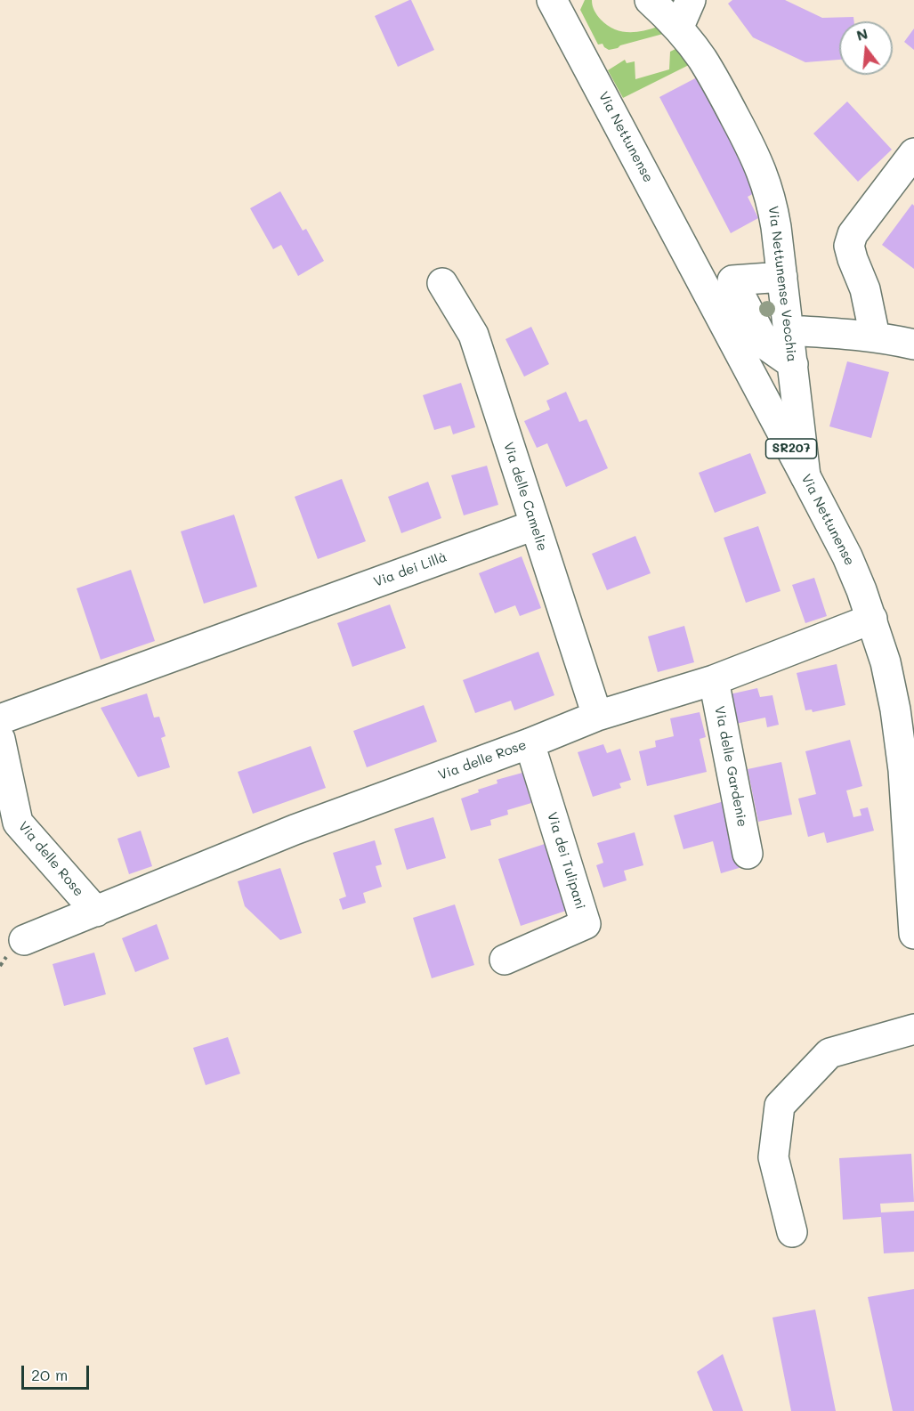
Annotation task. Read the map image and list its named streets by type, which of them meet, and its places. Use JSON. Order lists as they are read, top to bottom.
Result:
{
  "streets": {
    "street": [
      "Via Nettunense",
      "Via Nettunense Vecchia",
      "SR207",
      "Via delle Camelie",
      "Via dei Lillà",
      "Via delle Rose",
      "Via delle Gardenie",
      "Via dei Tulipani"
    ]
  },
  "crossings": [
    ["Via Nettunense", "Via Nettunense Vecchia"],
    ["Via Nettunense", "Via delle Rose"],
    ["Via delle Camelie", "Via dei Lillà"],
    ["Via delle Camelie", "Via delle Rose"],
    ["Via delle Rose", "Via delle Gardenie"],
    ["Via delle Rose", "Via dei Tulipani"]
  ],
  "scale_bar": "20 m",
  "north": "top"
}
